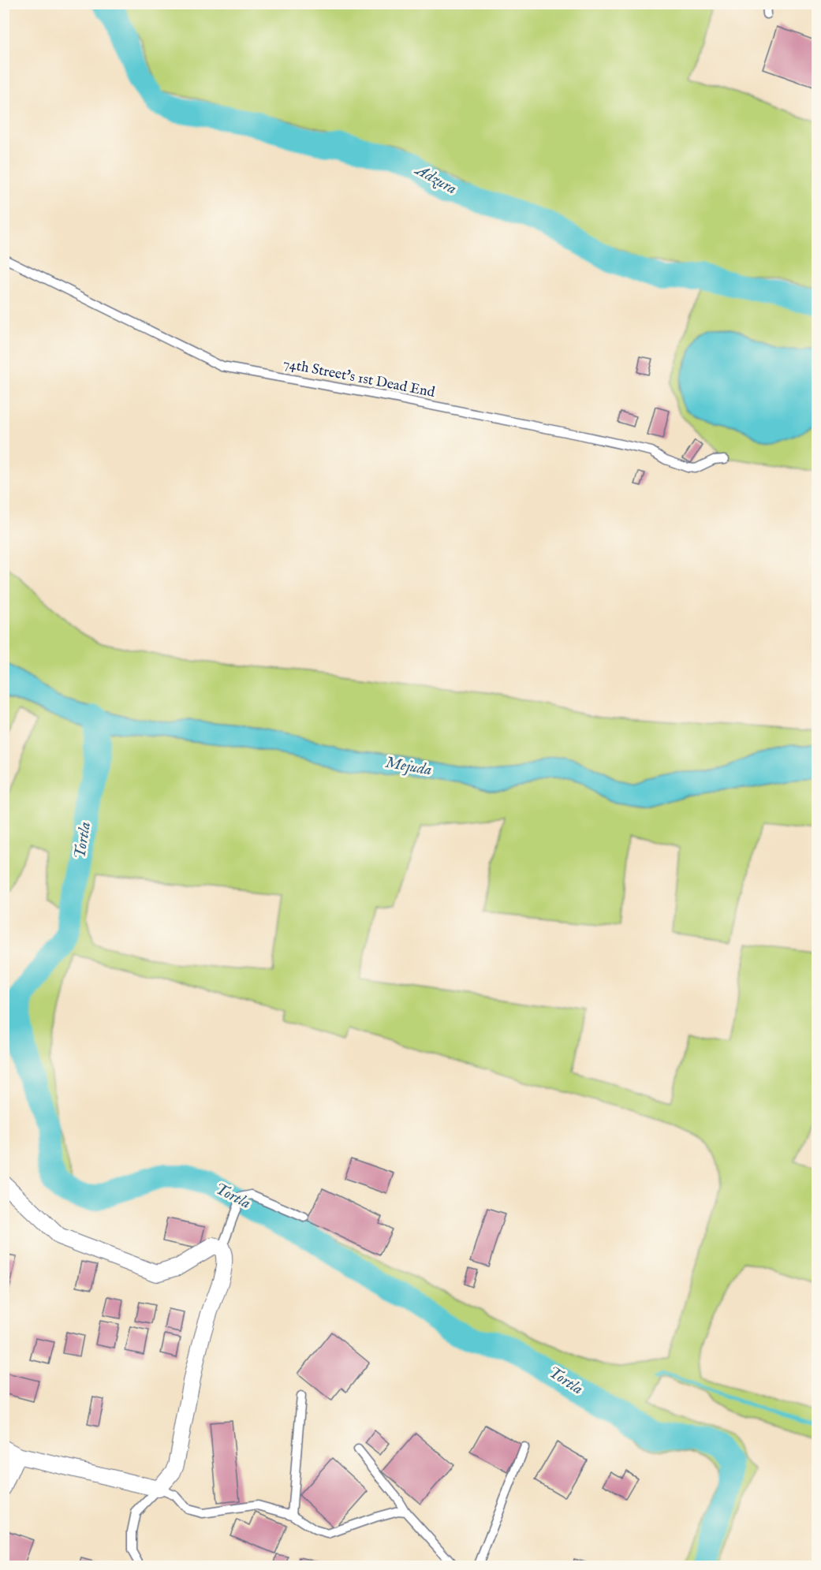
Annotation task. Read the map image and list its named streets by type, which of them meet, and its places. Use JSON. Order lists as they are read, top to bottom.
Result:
{
  "streets": {
    "lane": ["74th Street's 1st Dead End"]
  },
  "water": ["Adzura", "Mejuda", "Tortla"]
}
